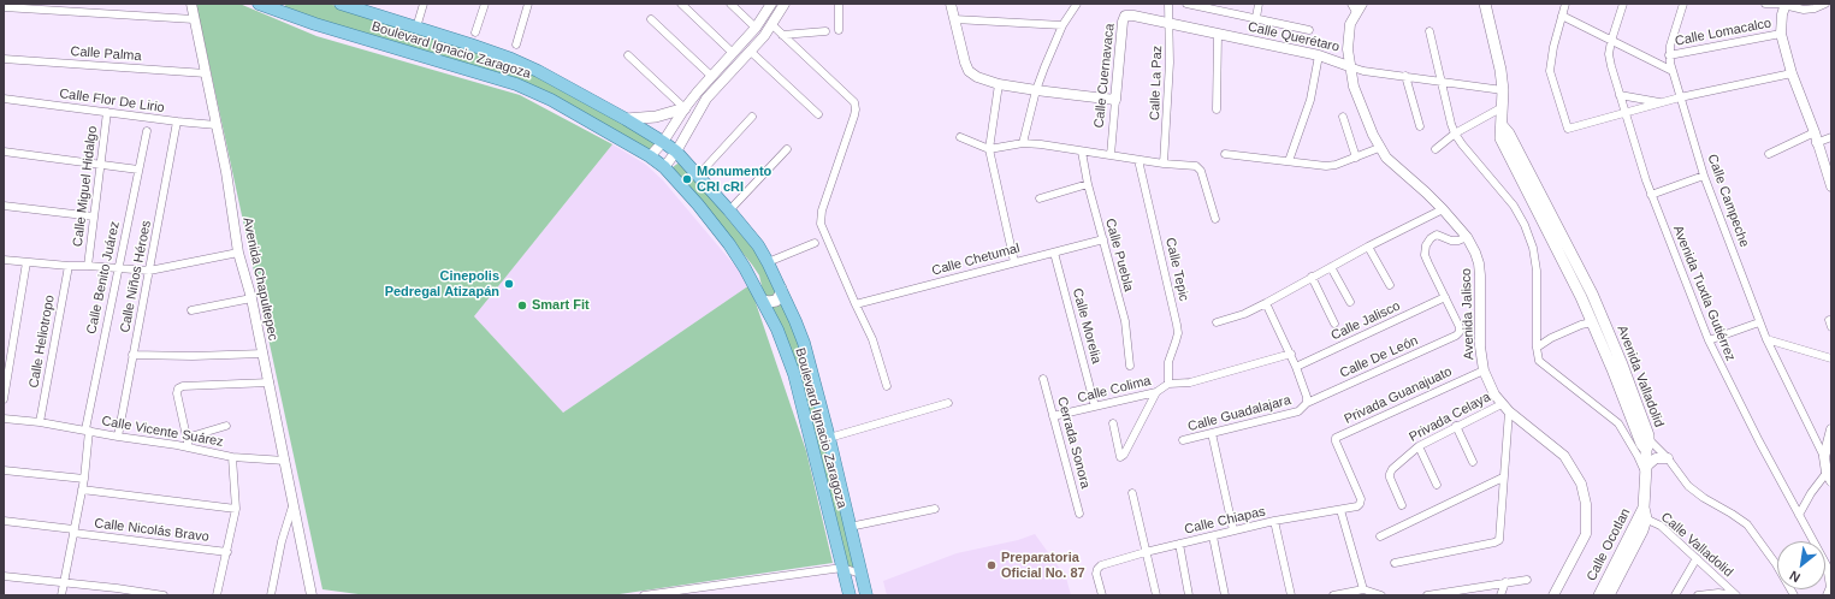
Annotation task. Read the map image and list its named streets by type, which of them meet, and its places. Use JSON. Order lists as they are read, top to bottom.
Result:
{
  "streets": {
    "main road": ["Boulevard Ignacio Zaragoza", "Avenida Valladolid", "Calle Ocotlan"],
    "street": [
      "Calle Lomacalco",
      "Calle Querétaro",
      "Calle Palma",
      "Calle Cuernavaca",
      "Calle La Paz",
      "Calle Flor De Lirio",
      "Calle Miguel Hidalgo",
      "Calle Campeche",
      "Calle Puebla",
      "Calle Chetumal",
      "Calle Tepic",
      "Calle Niños Héroes",
      "Calle Benito Juárez",
      "Avenida Chapultepec",
      "Avenida Tuxtla Gutiérrez",
      "Avenida Jalisco",
      "Calle Jalisco",
      "Calle Morelia",
      "Calle Heliotropo",
      "Calle De León",
      "Calle Colima",
      "Privada Guanajuato",
      "Calle Guadalajara",
      "Privada Celaya",
      "Calle Vicente Suárez",
      "Cerrada Sonora",
      "Calle Chiapas",
      "Calle Nicolás Bravo",
      "Calle Valladolid"
    ]
  },
  "crossings": [
    ["Calle Lomacalco", "Calle Campeche"],
    ["Calle Querétaro", "Calle Cuernavaca"],
    ["Calle Querétaro", "Calle La Paz"],
    ["Calle Querétaro", "Avenida Jalisco"],
    ["Calle Querétaro", "Avenida Valladolid"],
    ["Calle Palma", "Avenida Chapultepec"],
    ["Calle Cuernavaca", "Calle La Paz"],
    ["Calle Flor De Lirio", "Calle Miguel Hidalgo"],
    ["Calle Flor De Lirio", "Calle Niños Héroes"],
    ["Calle Flor De Lirio", "Avenida Chapultepec"],
    ["Calle Puebla", "Calle Chetumal"],
    ["Calle Chetumal", "Calle Morelia"],
    ["Calle Tepic", "Calle Colima"],
    ["Calle Niños Héroes", "Calle Vicente Suárez"],
    ["Calle Benito Juárez", "Calle Vicente Suárez"],
    ["Calle Benito Juárez", "Calle Nicolás Bravo"],
    ["Avenida Chapultepec", "Calle Vicente Suárez"],
    ["Avenida Jalisco", "Privada Guanajuato"],
    ["Avenida Jalisco", "Privada Celaya"],
    ["Calle Jalisco", "Calle De León"],
    ["Calle Jalisco", "Calle Guadalajara"],
    ["Calle Morelia", "Calle Colima"],
    ["Calle Heliotropo", "Calle Vicente Suárez"],
    ["Calle De León", "Calle Guadalajara"],
    ["Avenida Valladolid", "Calle Ocotlan"],
    ["Calle Colima", "Calle Guadalajara"],
    ["Calle Colima", "Cerrada Sonora"],
    ["Privada Guanajuato", "Calle Chiapas"],
    ["Calle Ocotlan", "Calle Valladolid"]
  ],
  "places": [
    "Monumento CRI cRI",
    "Cinepolis Pedregal Atizapán",
    "Smart Fit",
    "Preparatoria Oficial No. 87"
  ],
  "north": "bottom left"
}
